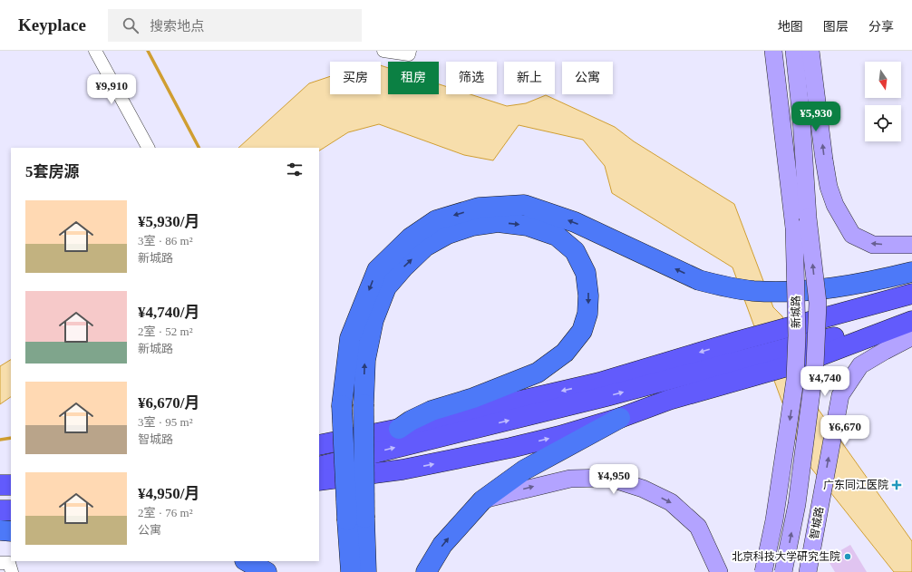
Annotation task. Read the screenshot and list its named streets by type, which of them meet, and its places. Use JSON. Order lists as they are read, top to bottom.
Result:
{
  "streets": {
    "street": ["新城路", "智城路"]
  },
  "one_way": ["智城路"],
  "places": {
    "health": ["广东同江医院"],
    "other": ["北京科技大学研究生院"]
  },
  "north": "bottom",
  "page": {
    "header": "Keyplace",
    "search": "搜索地点",
    "nav": ["地图", "图层", "分享"],
    "chip": [
      "买房",
      "租房",
      "筛选",
      "新上",
      "公寓"
    ],
    "price": [
      "¥9,910",
      "¥5,930",
      "¥4,740",
      "¥6,670",
      "¥4,950"
    ],
    "heading": "5套房源",
    "list": [
      {
        "name": "¥5,930/月",
        "note": "3室 · 86 m² · 新城路"
      },
      {
        "name": "¥4,740/月",
        "note": "2室 · 52 m² · 新城路"
      },
      {
        "name": "¥6,670/月",
        "note": "3室 · 95 m² · 智城路"
      },
      {
        "name": "¥4,950/月",
        "note": "2室 · 76 m² · 公寓"
      }
    ]
  }
}
